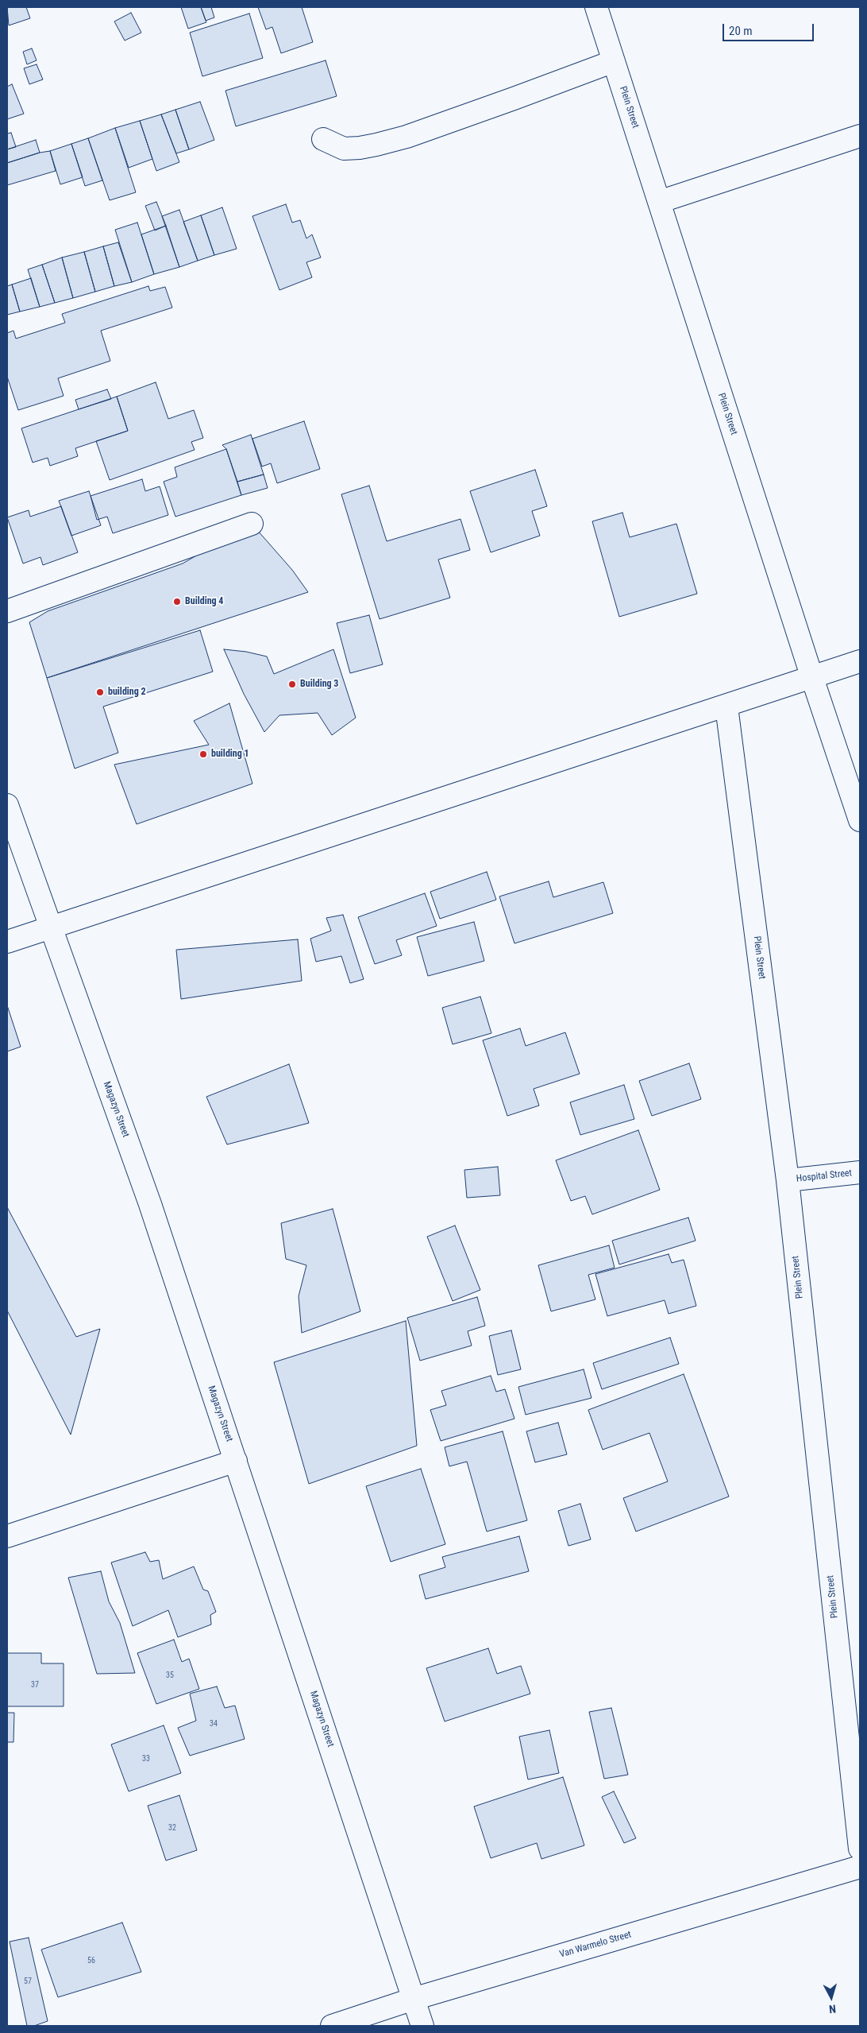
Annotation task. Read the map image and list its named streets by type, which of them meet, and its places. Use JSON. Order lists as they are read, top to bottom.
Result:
{
  "streets": {
    "street": [
      "Plein Street",
      "Magazyn Street",
      "Hospital Street",
      "Van Warmelo Street"
    ]
  },
  "crossings": [
    ["Plein Street", "Hospital Street"],
    ["Magazyn Street", "Van Warmelo Street"]
  ],
  "places": [
    "Building 4",
    "Building 3",
    "building 2",
    "building 1"
  ],
  "house_numbers": [
    "35",
    "37",
    "34",
    "33",
    "32",
    "56",
    "57"
  ],
  "scale_bar": "20 m",
  "north": "bottom"
}
